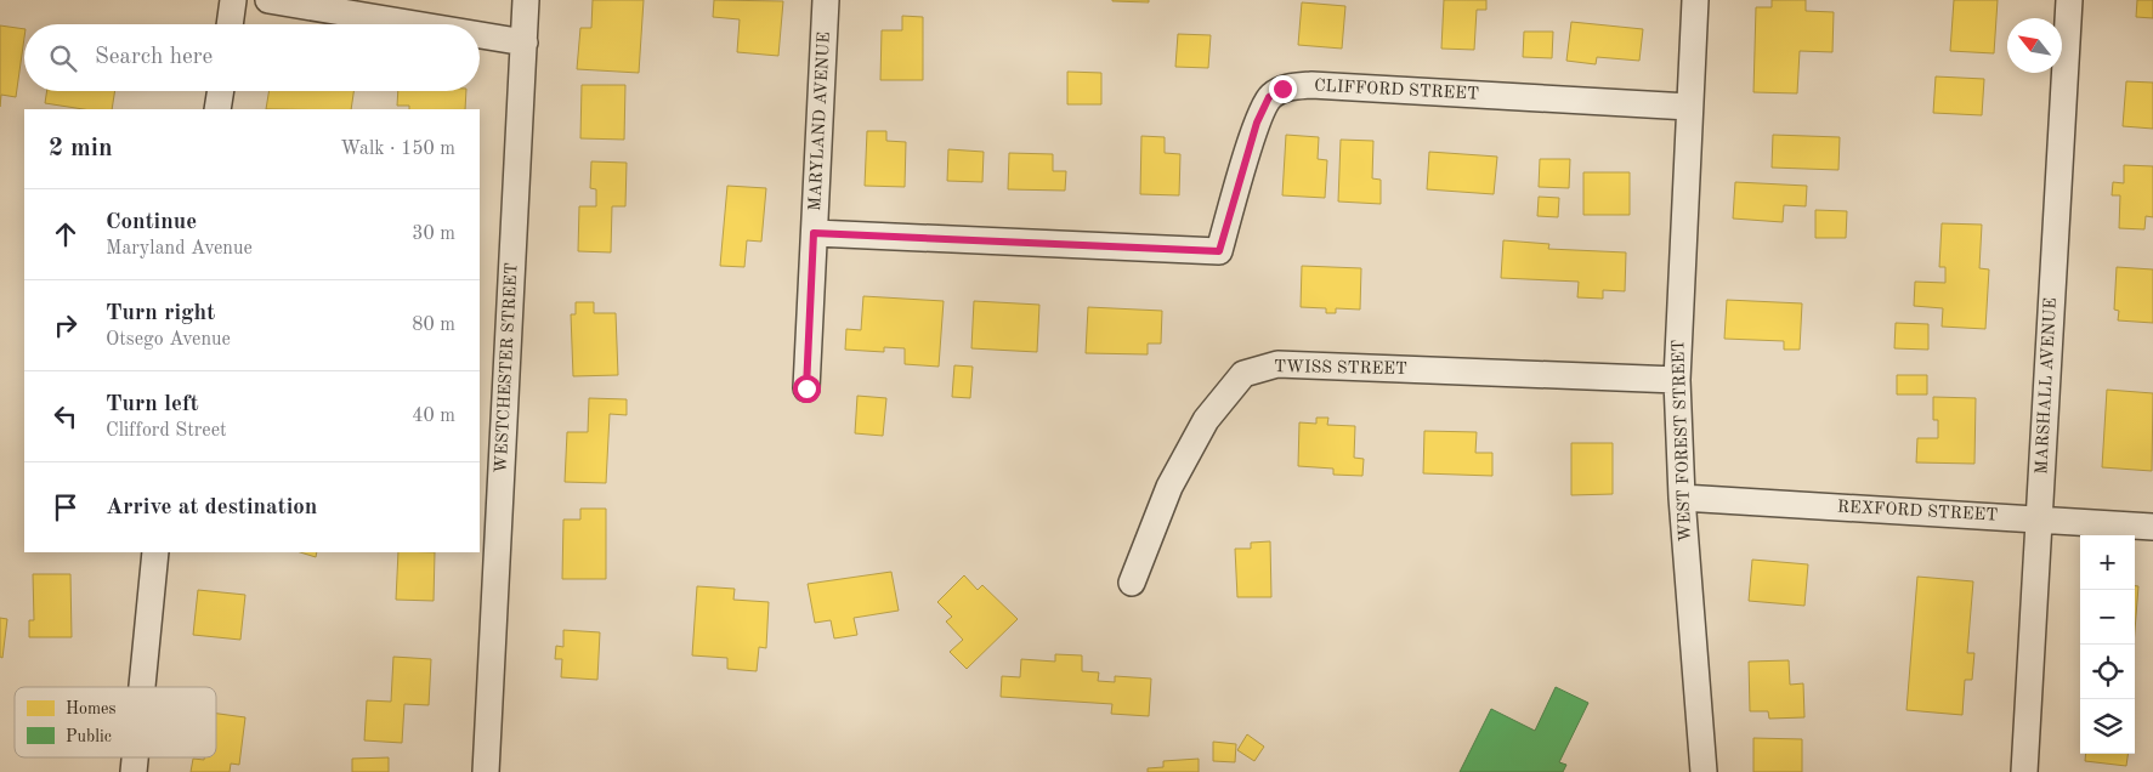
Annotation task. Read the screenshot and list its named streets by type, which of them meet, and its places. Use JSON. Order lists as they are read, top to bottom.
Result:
{
  "streets": {
    "street": [
      "CLIFFORD STREET",
      "MARYLAND AVENUE",
      "WESTCHESTER STREET",
      "TWISS STREET",
      "MARSHALL AVENUE",
      "WEST FOREST STREET",
      "REXFORD STREET"
    ]
  },
  "crossings": [
    ["CLIFFORD STREET", "MARYLAND AVENUE"],
    ["CLIFFORD STREET", "WEST FOREST STREET"],
    ["TWISS STREET", "WEST FOREST STREET"],
    ["MARSHALL AVENUE", "REXFORD STREET"],
    ["WEST FOREST STREET", "REXFORD STREET"]
  ],
  "legend": ["Homes", "Public"],
  "north": "top left",
  "page": {
    "search": "Search here",
    "heading": ["2 min", "Walk · 150 m"],
    "list": [
      ["Continue", "Maryland Avenue", "30 m"],
      ["Turn right", "Otsego Avenue", "80 m"],
      ["Turn left", "Clifford Street", "40 m"],
      "Arrive at destination"
    ],
    "map_buttons": ["+", "−"]
  }
}
